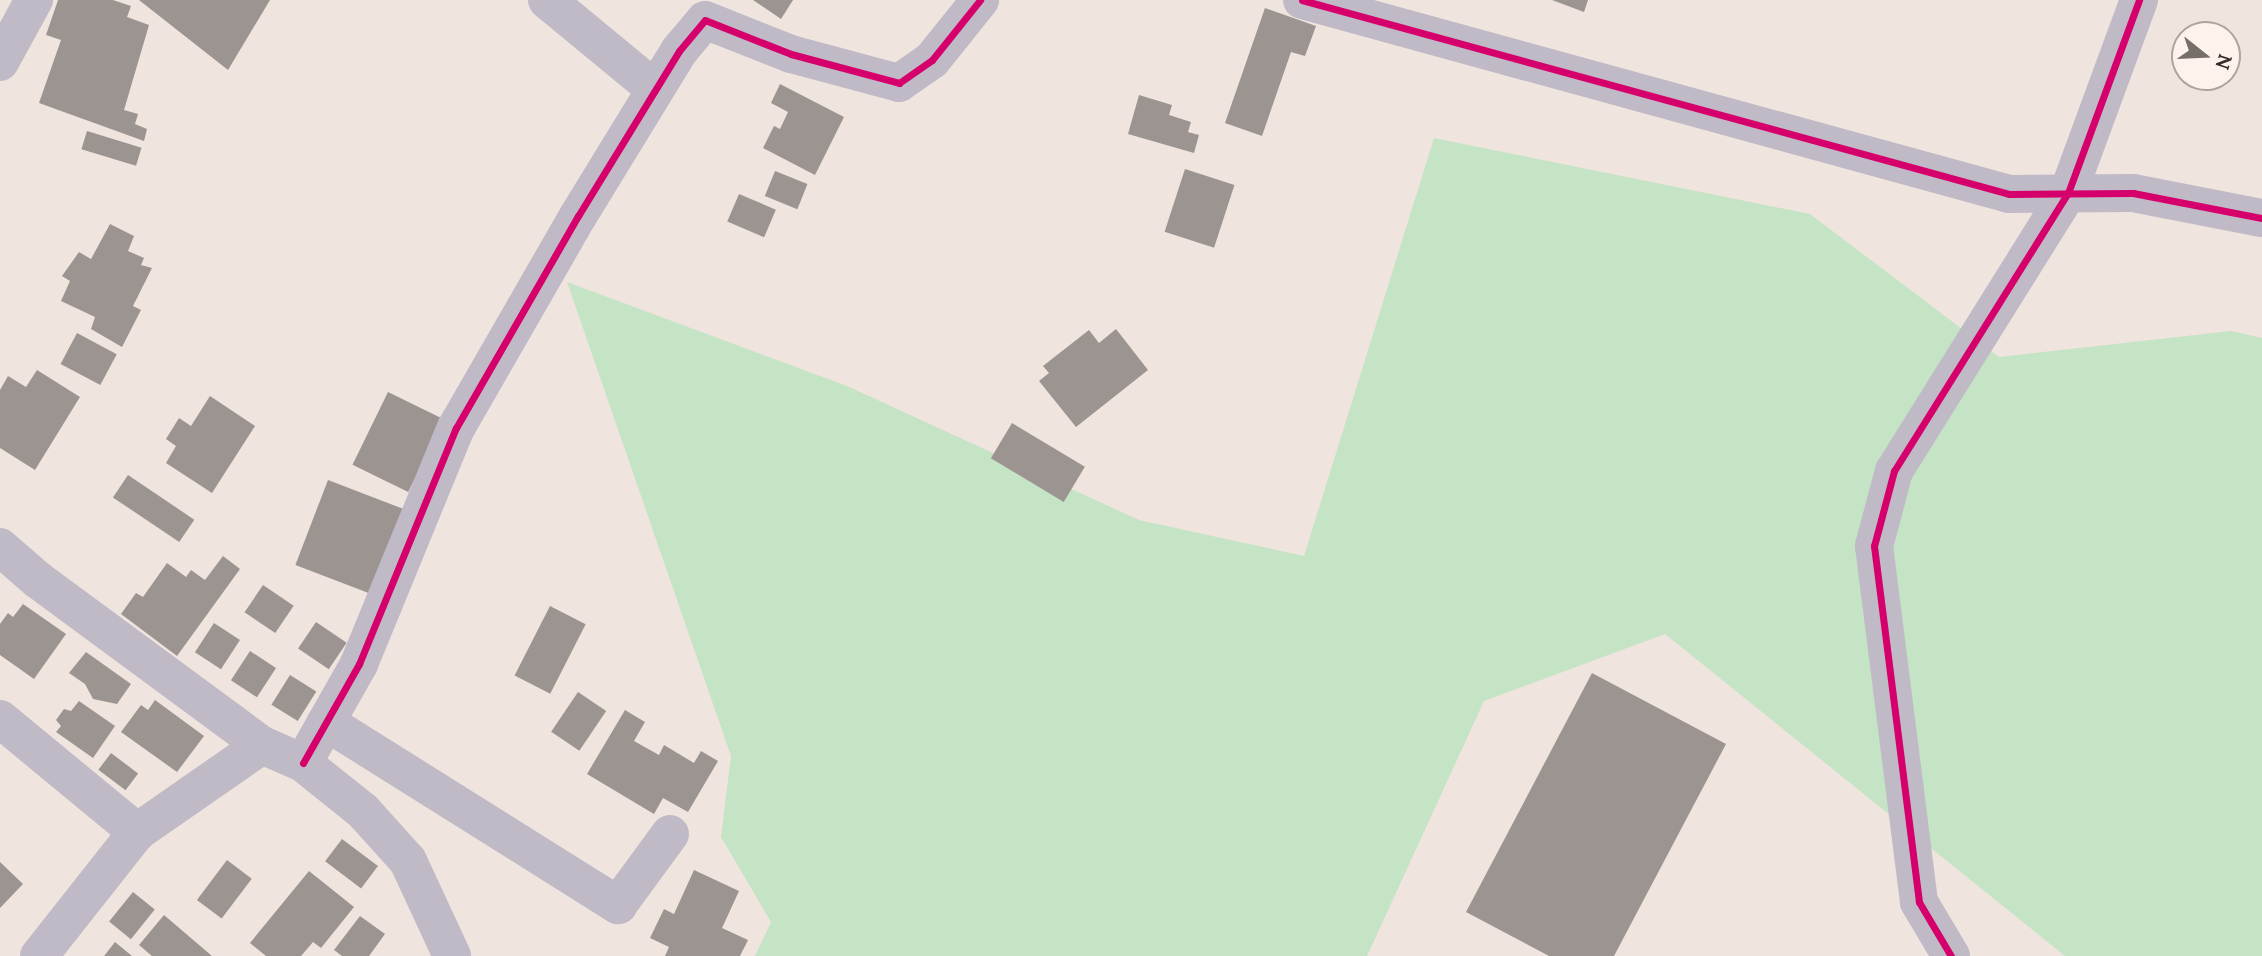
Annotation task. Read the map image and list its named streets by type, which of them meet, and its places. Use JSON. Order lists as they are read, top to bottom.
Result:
{
  "north": "right"
}
